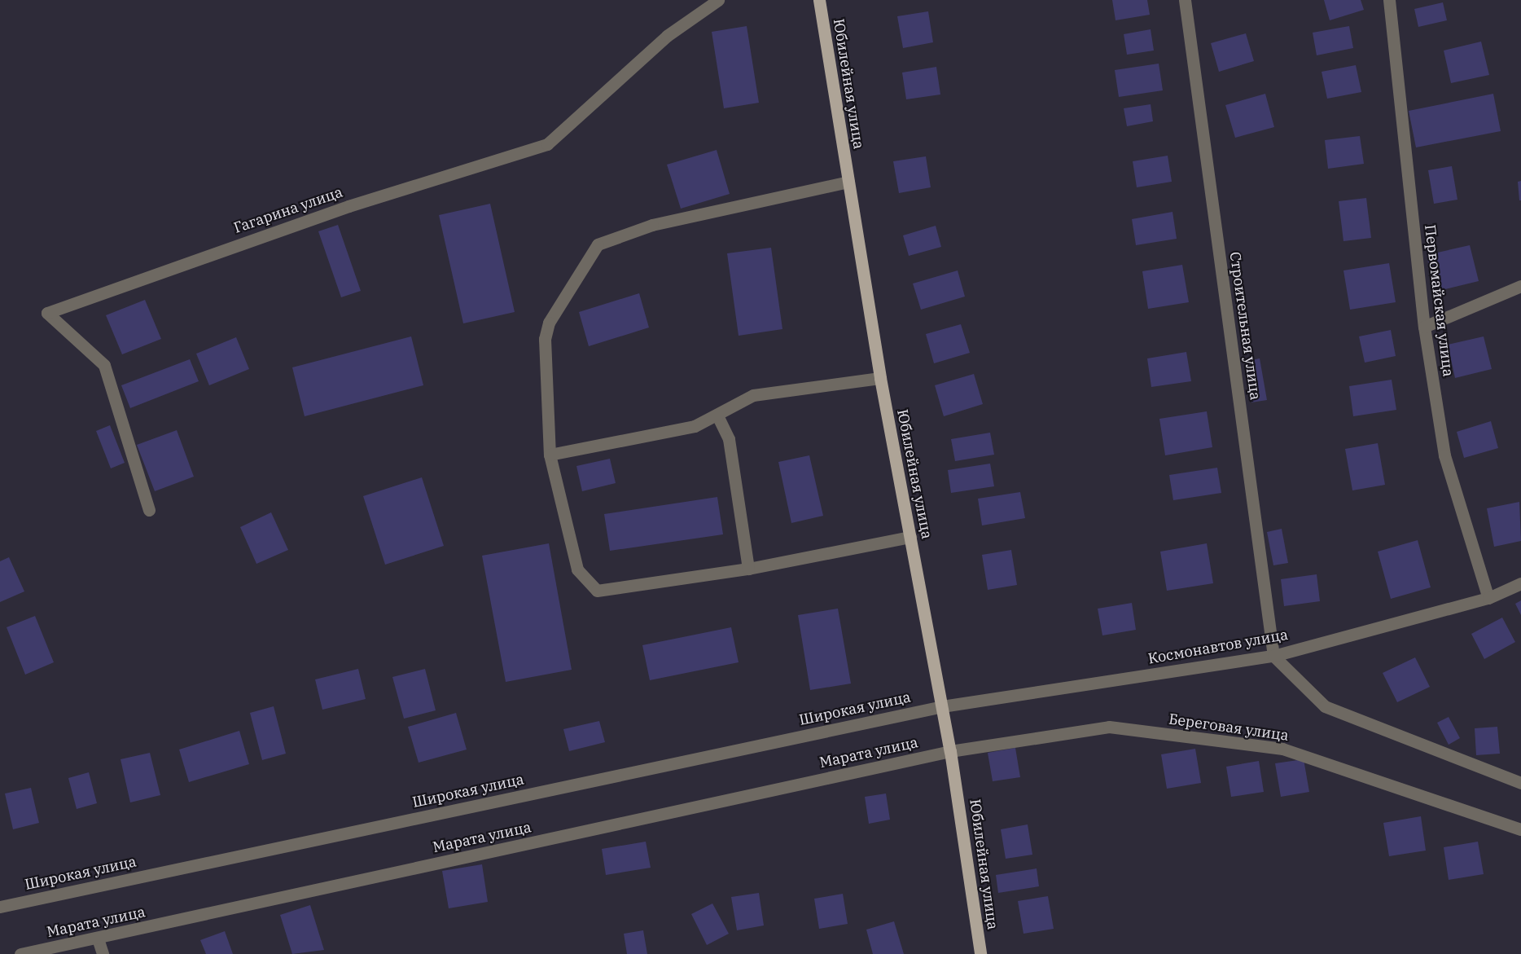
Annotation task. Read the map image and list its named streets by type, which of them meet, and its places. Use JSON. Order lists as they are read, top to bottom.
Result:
{
  "streets": {
    "main road": ["Юбилейная улица"],
    "street": [
      "Гагарина улица",
      "Первомайская улица",
      "Строительная улица",
      "Космонавтов улица",
      "Широкая улица",
      "Береговая улица",
      "Марата улица"
    ]
  },
  "crossings": [
    ["Юбилейная улица", "Космонавтов улица"],
    ["Юбилейная улица", "Широкая улица"],
    ["Юбилейная улица", "Береговая улица"],
    ["Юбилейная улица", "Марата улица"],
    ["Первомайская улица", "Космонавтов улица"],
    ["Строительная улица", "Космонавтов улица"],
    ["Космонавтов улица", "Широкая улица"],
    ["Береговая улица", "Марата улица"]
  ]
}
